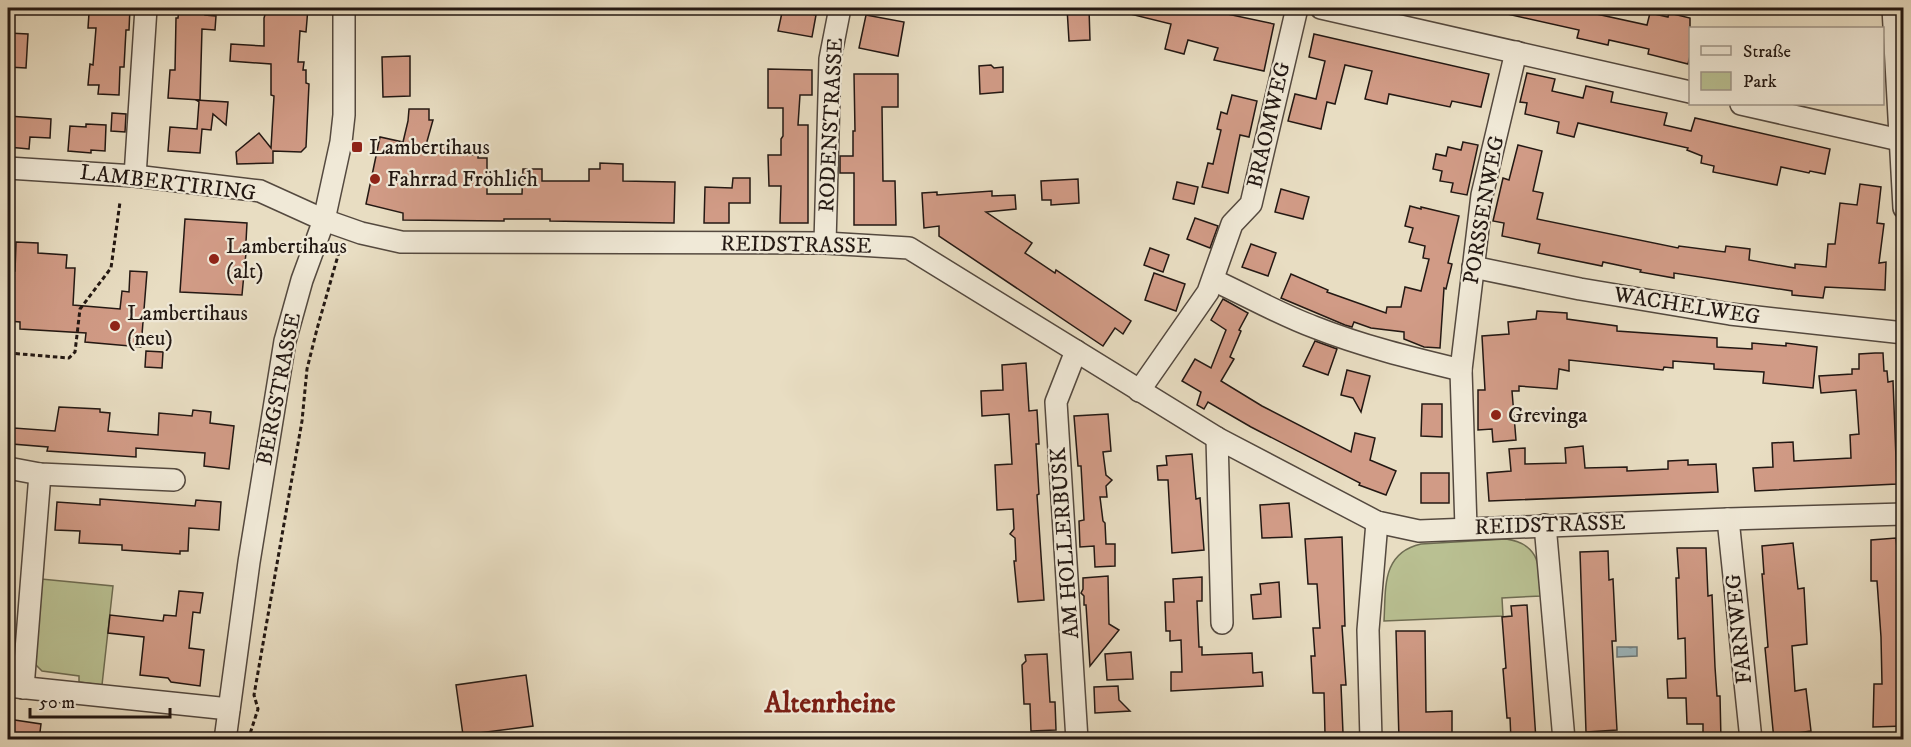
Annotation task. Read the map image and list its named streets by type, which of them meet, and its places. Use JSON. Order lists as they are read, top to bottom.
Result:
{
  "streets": {
    "street": [
      "RODENSTRASSE",
      "BRAOMWEG",
      "LAMBERTIRING",
      "PORSSENWEG",
      "REIDSTRASSE",
      "WACHELWEG",
      "BERGSTRASSE",
      "AM HOLLERBUSK",
      "FARNWEG"
    ]
  },
  "crossings": [
    ["RODENSTRASSE", "REIDSTRASSE"],
    ["BRAOMWEG", "REIDSTRASSE"],
    ["LAMBERTIRING", "REIDSTRASSE"],
    ["LAMBERTIRING", "BERGSTRASSE"],
    ["PORSSENWEG", "REIDSTRASSE"],
    ["PORSSENWEG", "WACHELWEG"],
    ["REIDSTRASSE", "BERGSTRASSE"],
    ["REIDSTRASSE", "AM HOLLERBUSK"],
    ["REIDSTRASSE", "FARNWEG"]
  ],
  "districts": ["Altenrheine"],
  "places": {
    "transit": ["Lambertihaus"],
    "other": [
      "Fahrrad Fröhlich",
      "Lambertihaus (alt)",
      "Lambertihaus (neu)",
      "Grevinga"
    ]
  },
  "legend": ["Straße", "Park"],
  "scale_bar": "50 m"
}
